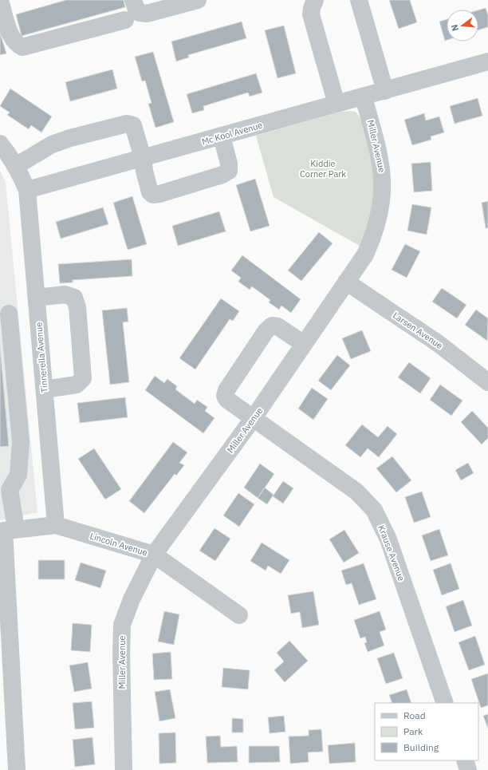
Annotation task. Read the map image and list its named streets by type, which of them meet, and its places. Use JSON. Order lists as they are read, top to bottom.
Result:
{
  "streets": {
    "street": [
      "Mc Kool Avenue",
      "Miller Avenue",
      "Larsen Avenue",
      "Tinnerella Avenue",
      "Lincoln Avenue",
      "Krause Avenue"
    ]
  },
  "crossings": [
    ["Mc Kool Avenue", "Miller Avenue"],
    ["Mc Kool Avenue", "Tinnerella Avenue"],
    ["Miller Avenue", "Larsen Avenue"],
    ["Miller Avenue", "Lincoln Avenue"],
    ["Miller Avenue", "Krause Avenue"],
    ["Tinnerella Avenue", "Lincoln Avenue"]
  ],
  "parks": ["Kiddie Corner Park"],
  "legend": ["Road", "Park", "Building"],
  "north": "left"
}
